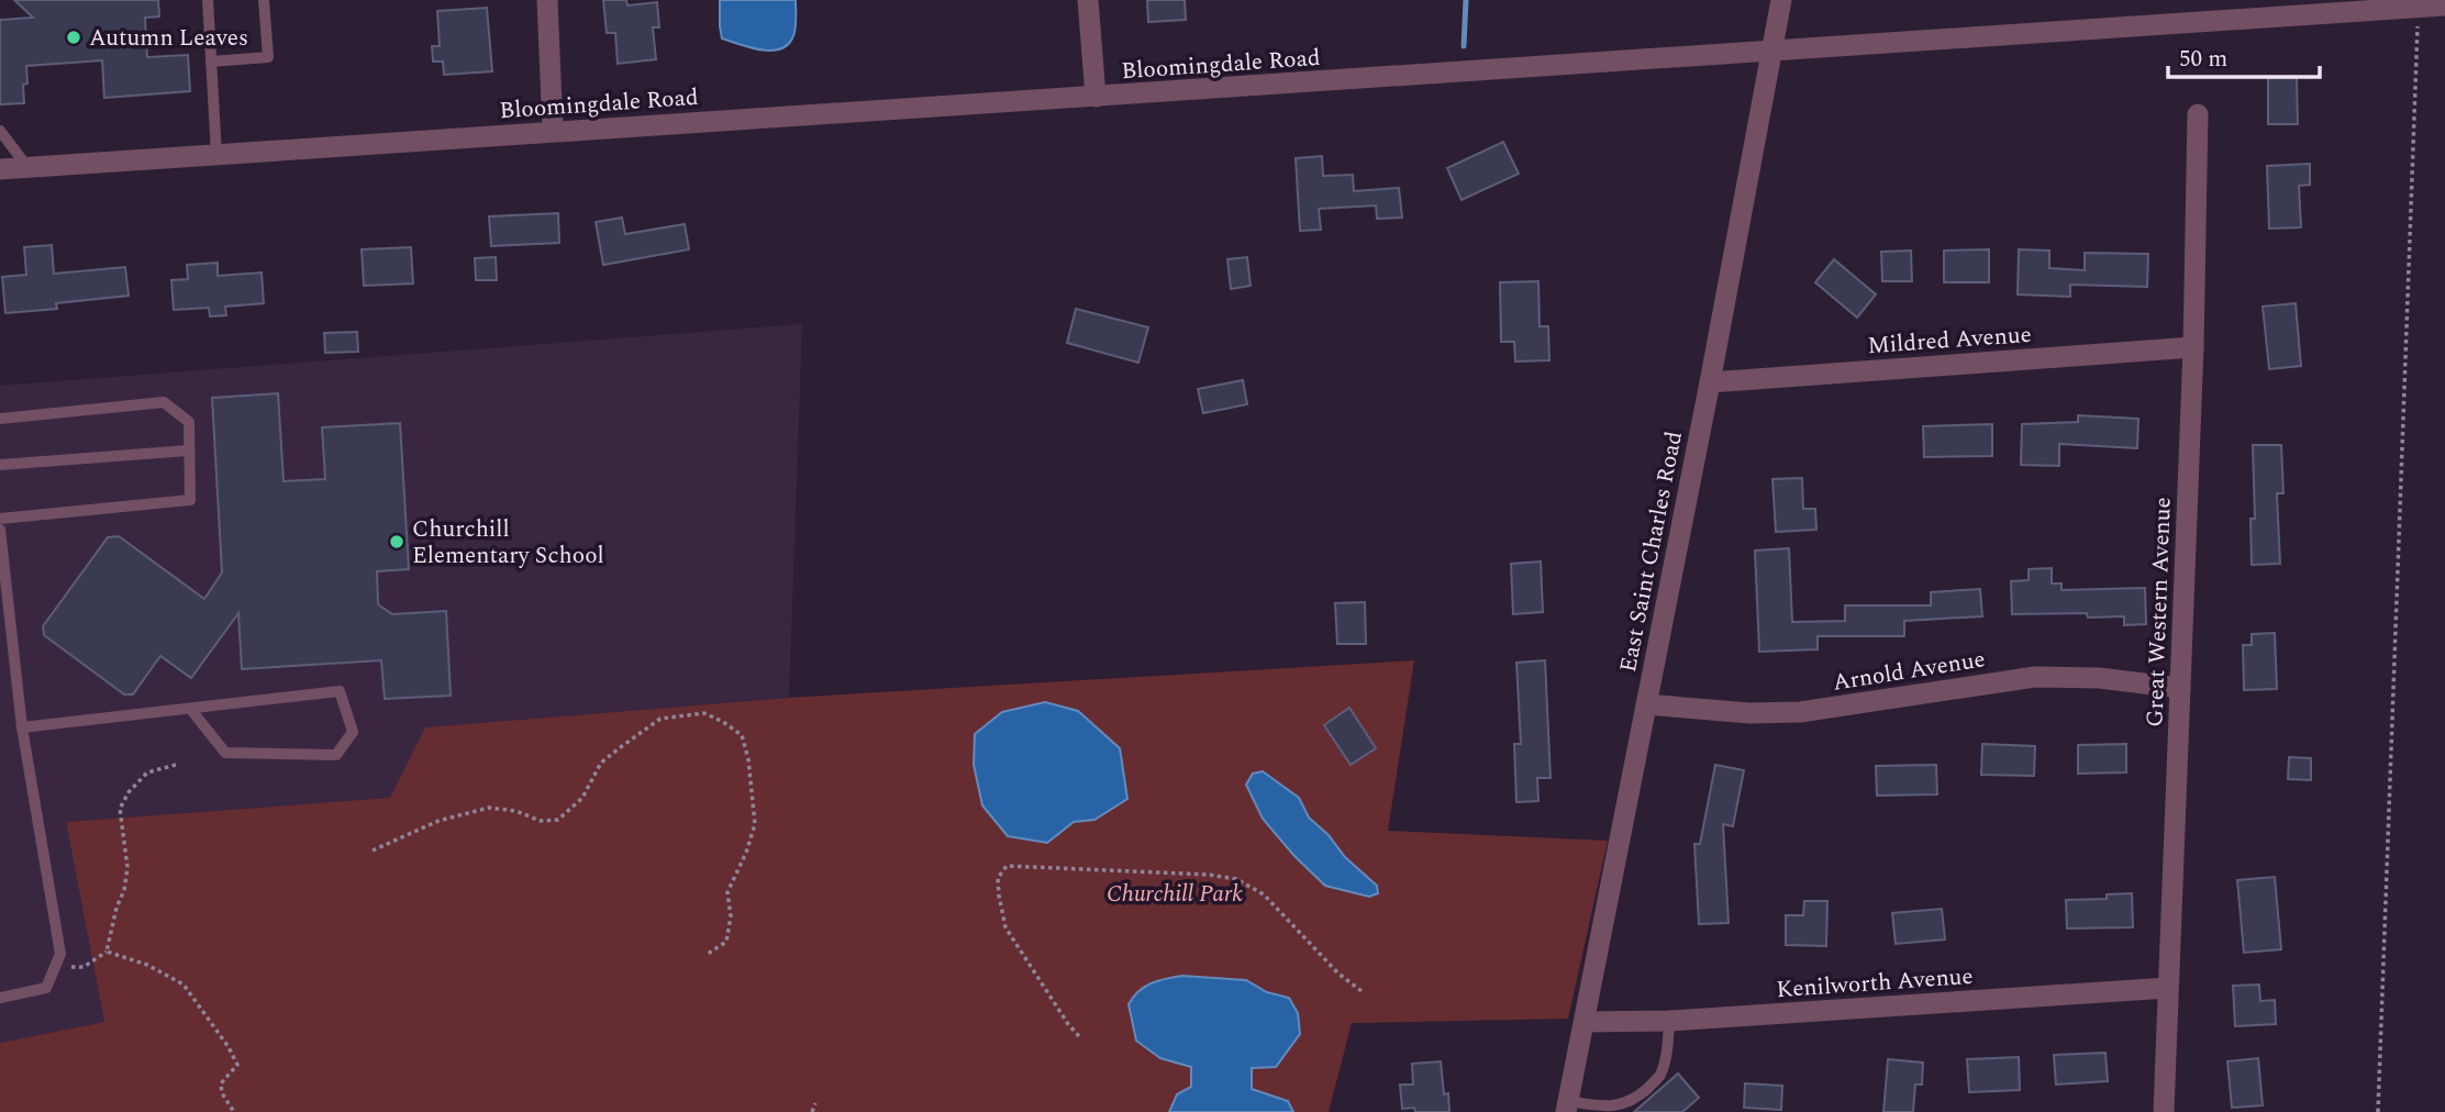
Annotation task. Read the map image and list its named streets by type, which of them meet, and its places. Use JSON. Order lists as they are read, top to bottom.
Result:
{
  "streets": {
    "street": [
      "Bloomingdale Road",
      "Mildred Avenue",
      "East Saint Charles Road",
      "Great Western Avenue",
      "Arnold Avenue",
      "Kenilworth Avenue"
    ]
  },
  "crossings": [
    ["Bloomingdale Road", "East Saint Charles Road"],
    ["Mildred Avenue", "East Saint Charles Road"],
    ["Mildred Avenue", "Great Western Avenue"],
    ["East Saint Charles Road", "Arnold Avenue"],
    ["East Saint Charles Road", "Kenilworth Avenue"],
    ["Great Western Avenue", "Arnold Avenue"],
    ["Great Western Avenue", "Kenilworth Avenue"]
  ],
  "parks": ["Churchill Park"],
  "places": ["Autumn Leaves", "Churchill Elementary School"],
  "scale_bar": "50 m"
}
